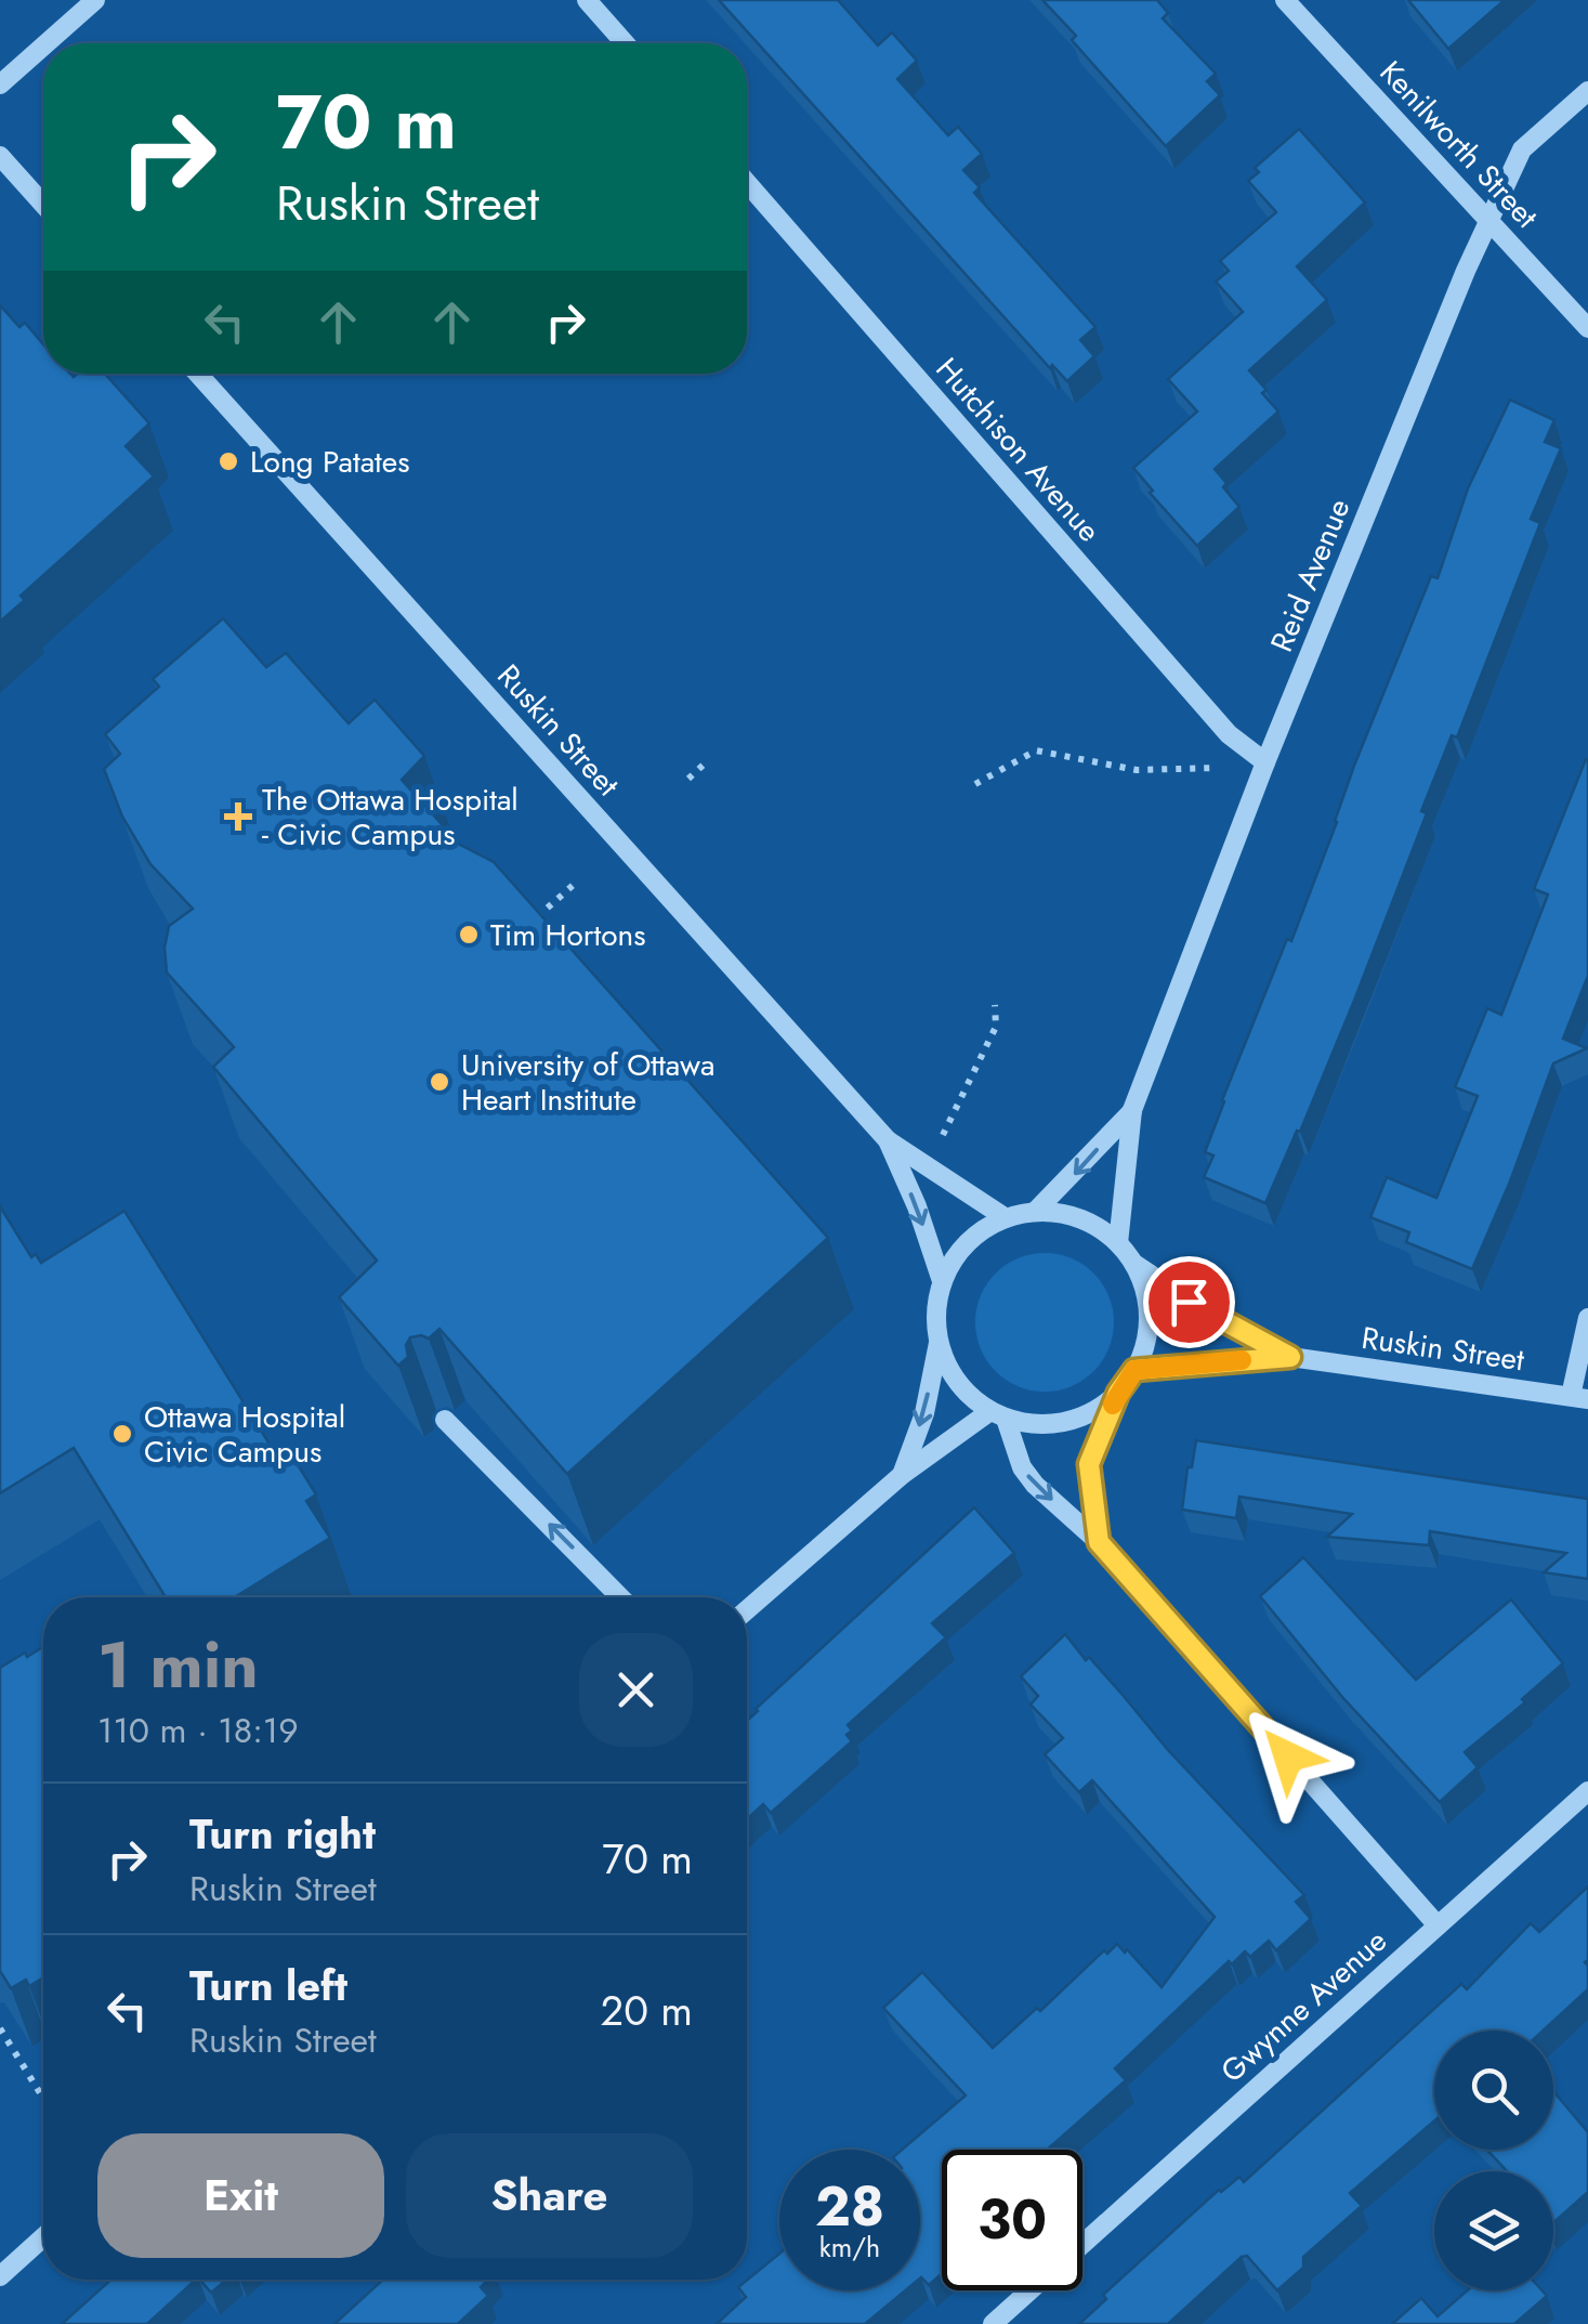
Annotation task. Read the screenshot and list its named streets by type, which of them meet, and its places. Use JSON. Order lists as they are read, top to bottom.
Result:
{
  "streets": {
    "street": [
      "Kenilworth Street",
      "Hutchison Avenue",
      "Reid Avenue",
      "Ruskin Street",
      "Gwynne Avenue"
    ]
  },
  "crossings": [
    ["Kenilworth Street", "Reid Avenue"],
    ["Hutchison Avenue", "Reid Avenue"],
    ["Reid Avenue", "Ruskin Street"]
  ],
  "places": {
    "other": [
      "Long Patates",
      "Tim Hortons",
      "University of Ottawa Heart Institute",
      "Ottawa Hospital Civic Campus"
    ],
    "health": ["The Ottawa Hospital - Civic Campus"]
  },
  "page": {
    "turn": ["70 m", "Ruskin Street"],
    "heading": ["1 min", "110 m · 18:19"],
    "list": [
      {
        "name": "Turn right",
        "note": "Ruskin Street",
        "value": "70 m"
      },
      {
        "name": "Turn left",
        "note": "Ruskin Street",
        "value": "20 m"
      }
    ],
    "buttons": ["Exit", "Share"],
    "speed": "28 km/h",
    "limit": "30"
  }
}
